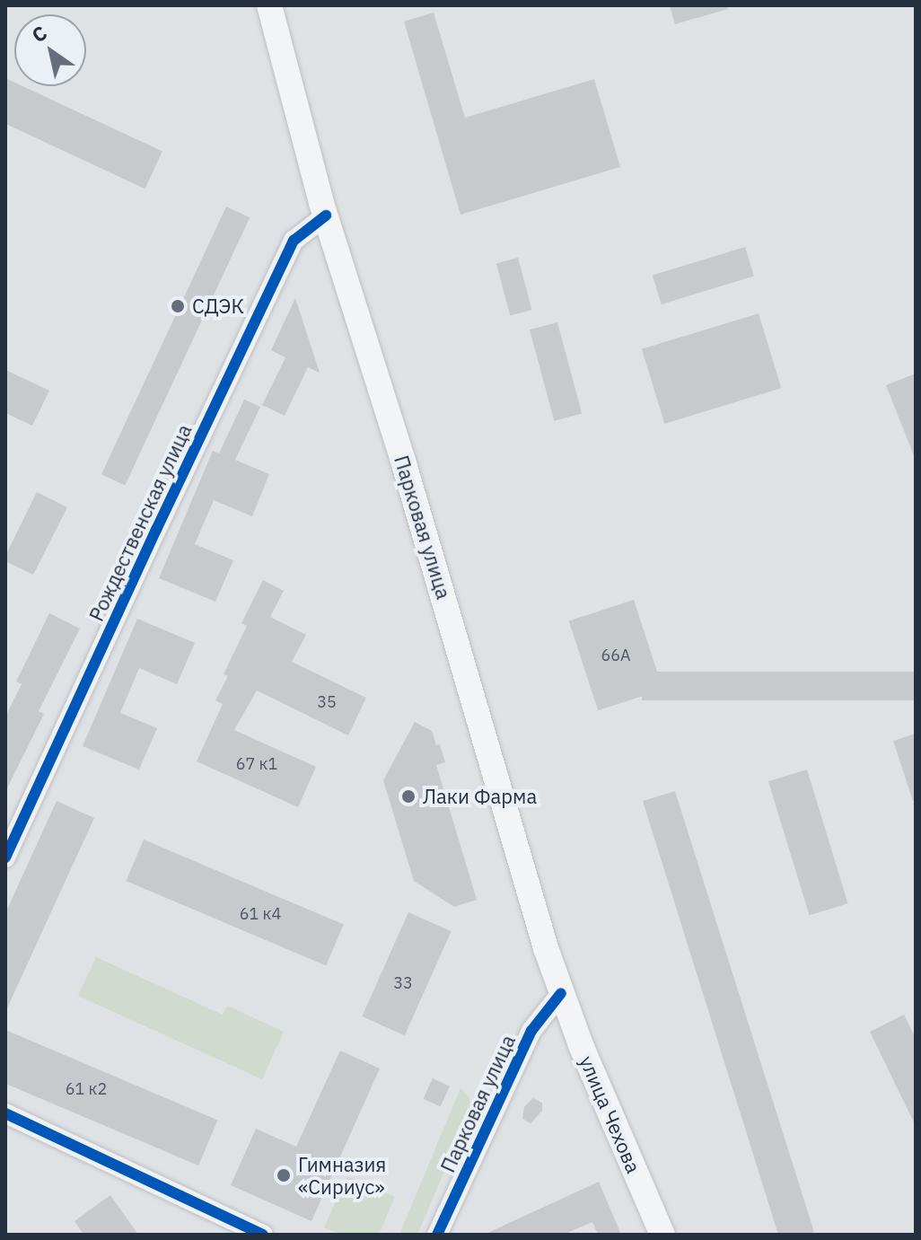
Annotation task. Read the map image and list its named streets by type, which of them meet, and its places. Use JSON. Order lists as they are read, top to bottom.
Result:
{
  "streets": {
    "main road": ["Парковая улица", "улица Чехова"],
    "street": ["Рождественская улица"]
  },
  "crossings": [
    ["Рождественская улица", "Парковая улица"],
    ["Парковая улица", "улица Чехова"]
  ],
  "places": ["СДЭК", "Лаки Фарма", "Гимназия «Сириус»"],
  "house_numbers": [
    "66А",
    "35",
    "67 к1",
    "61 к4",
    "33",
    "61 к2"
  ],
  "north": "top left"
}
